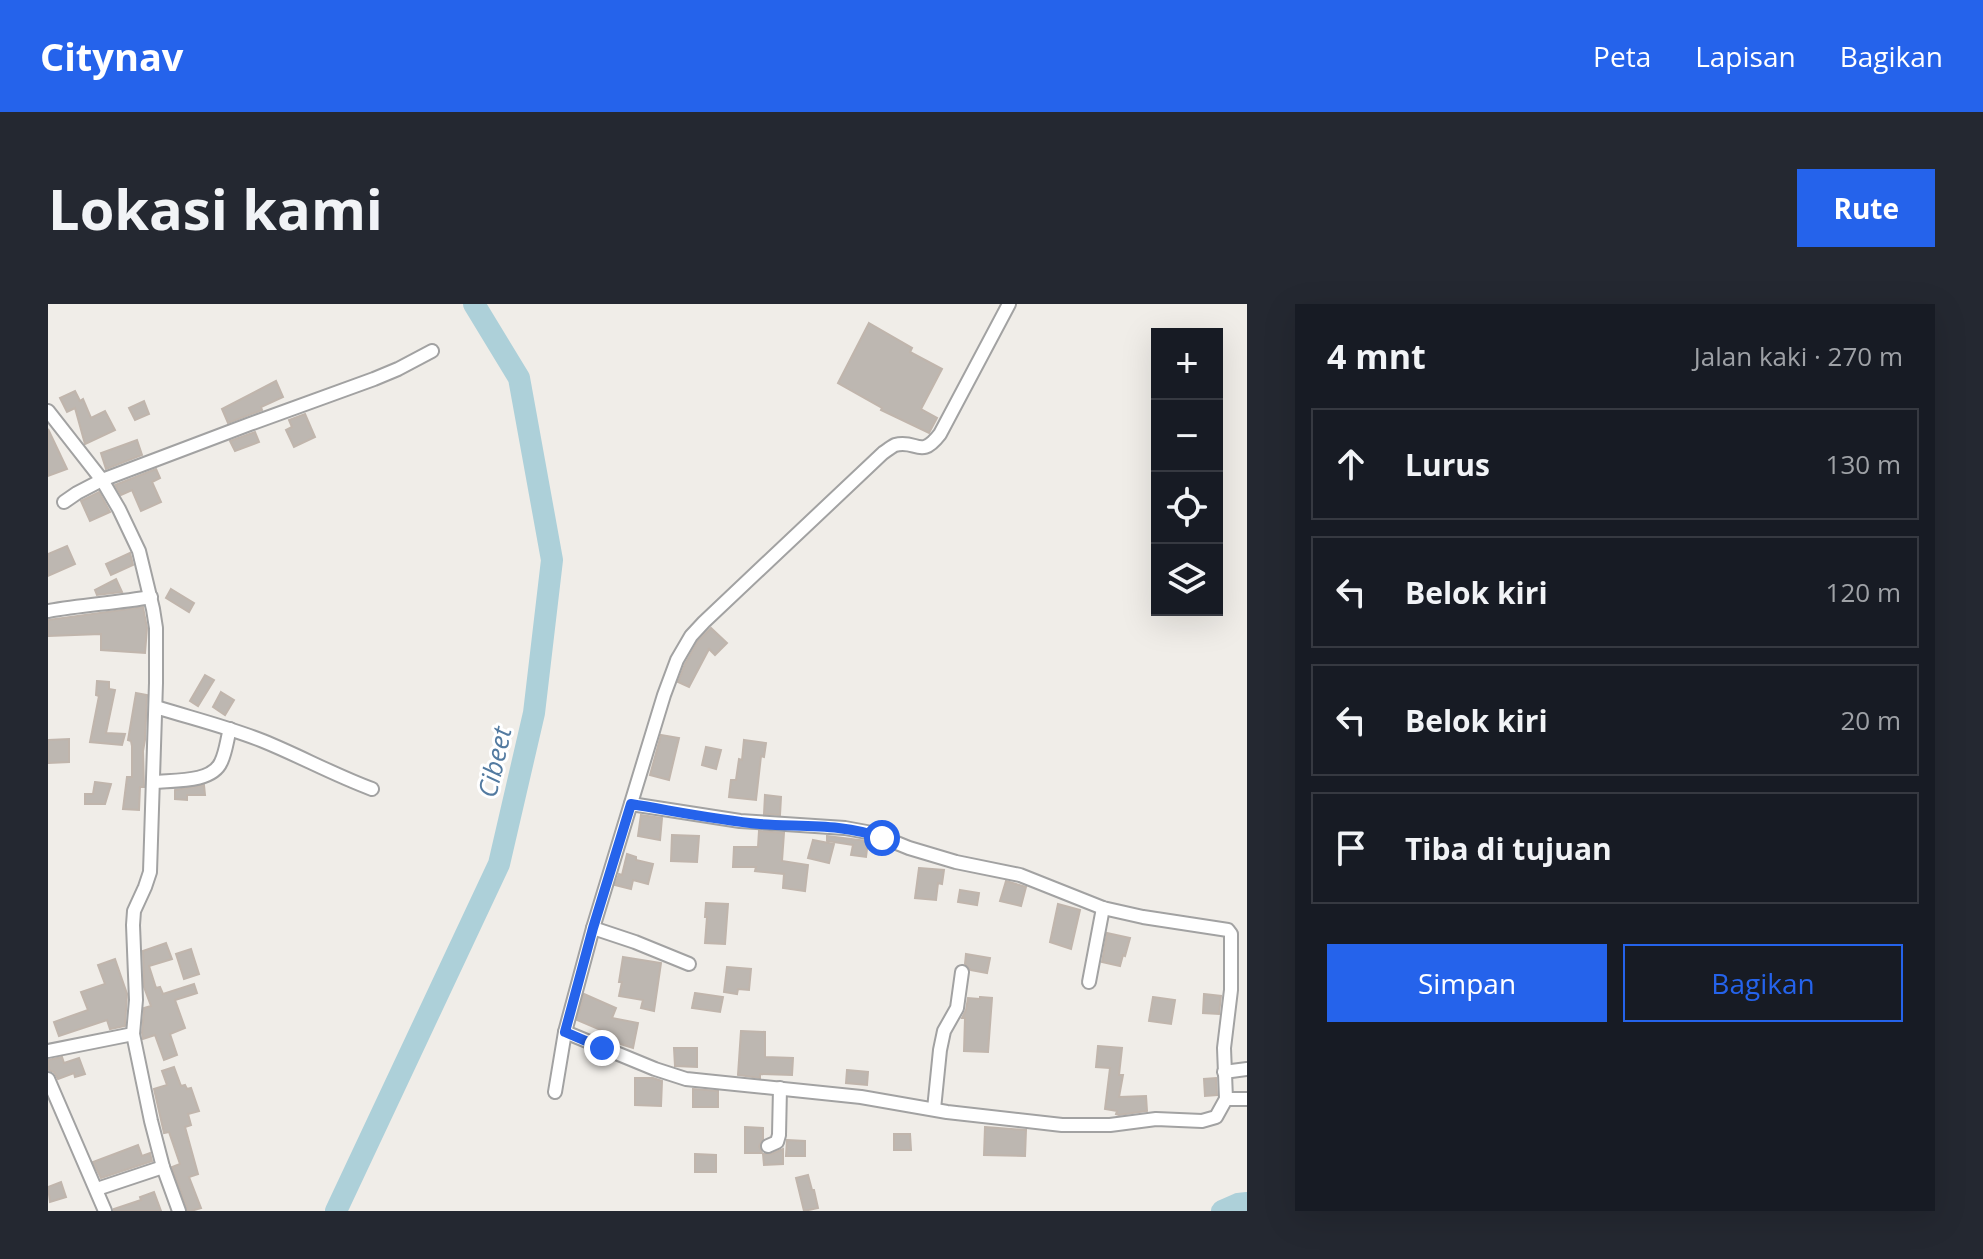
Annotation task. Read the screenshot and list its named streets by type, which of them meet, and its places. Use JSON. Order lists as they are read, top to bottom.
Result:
{
  "water": ["Cibeet"],
  "page": {
    "header": "Citynav",
    "nav": ["Peta", "Lapisan", "Bagikan"],
    "buttons": [
      "Rute",
      ["Simpan", "Bagikan"]
    ],
    "title": "Lokasi kami",
    "heading": ["4 mnt", "Jalan kaki · 270 m"],
    "map_buttons": ["+", "−"],
    "list": [
      ["Lurus", "130 m"],
      ["Belok kiri", "120 m"],
      ["Belok kiri", "20 m"],
      "Tiba di tujuan"
    ]
  }
}
